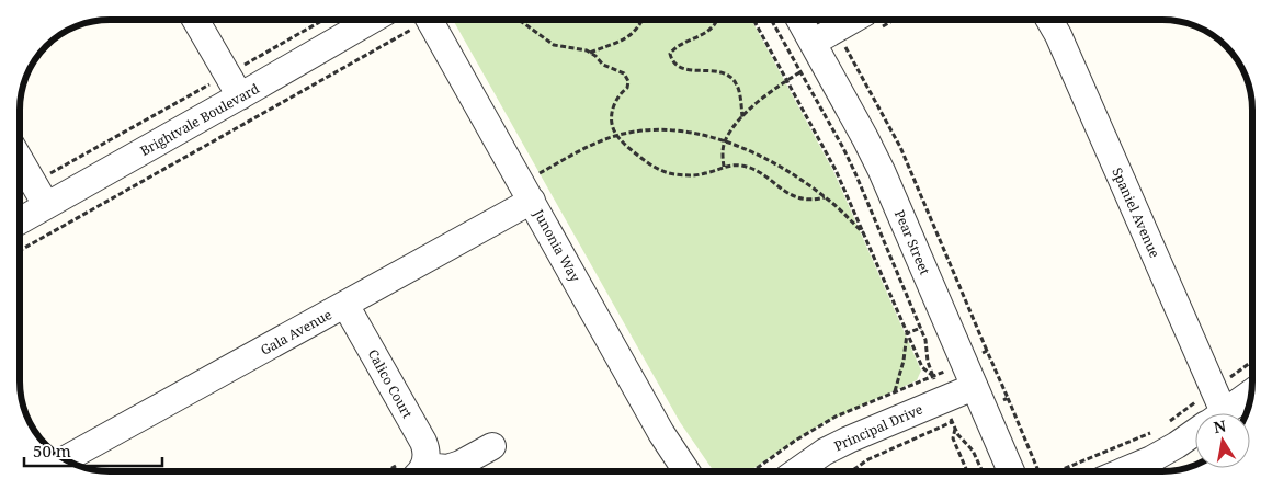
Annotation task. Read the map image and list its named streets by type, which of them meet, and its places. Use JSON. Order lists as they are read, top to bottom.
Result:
{
  "streets": {
    "street": [
      "Brightvale Boulevard",
      "Spaniel Avenue",
      "Pear Street",
      "Junonia Way",
      "Gala Avenue",
      "Calico Court",
      "Principal Drive"
    ]
  },
  "crossings": [
    ["Pear Street", "Principal Drive"],
    ["Junonia Way", "Gala Avenue"],
    ["Gala Avenue", "Calico Court"]
  ],
  "scale_bar": "50 m",
  "north": "top"
}
